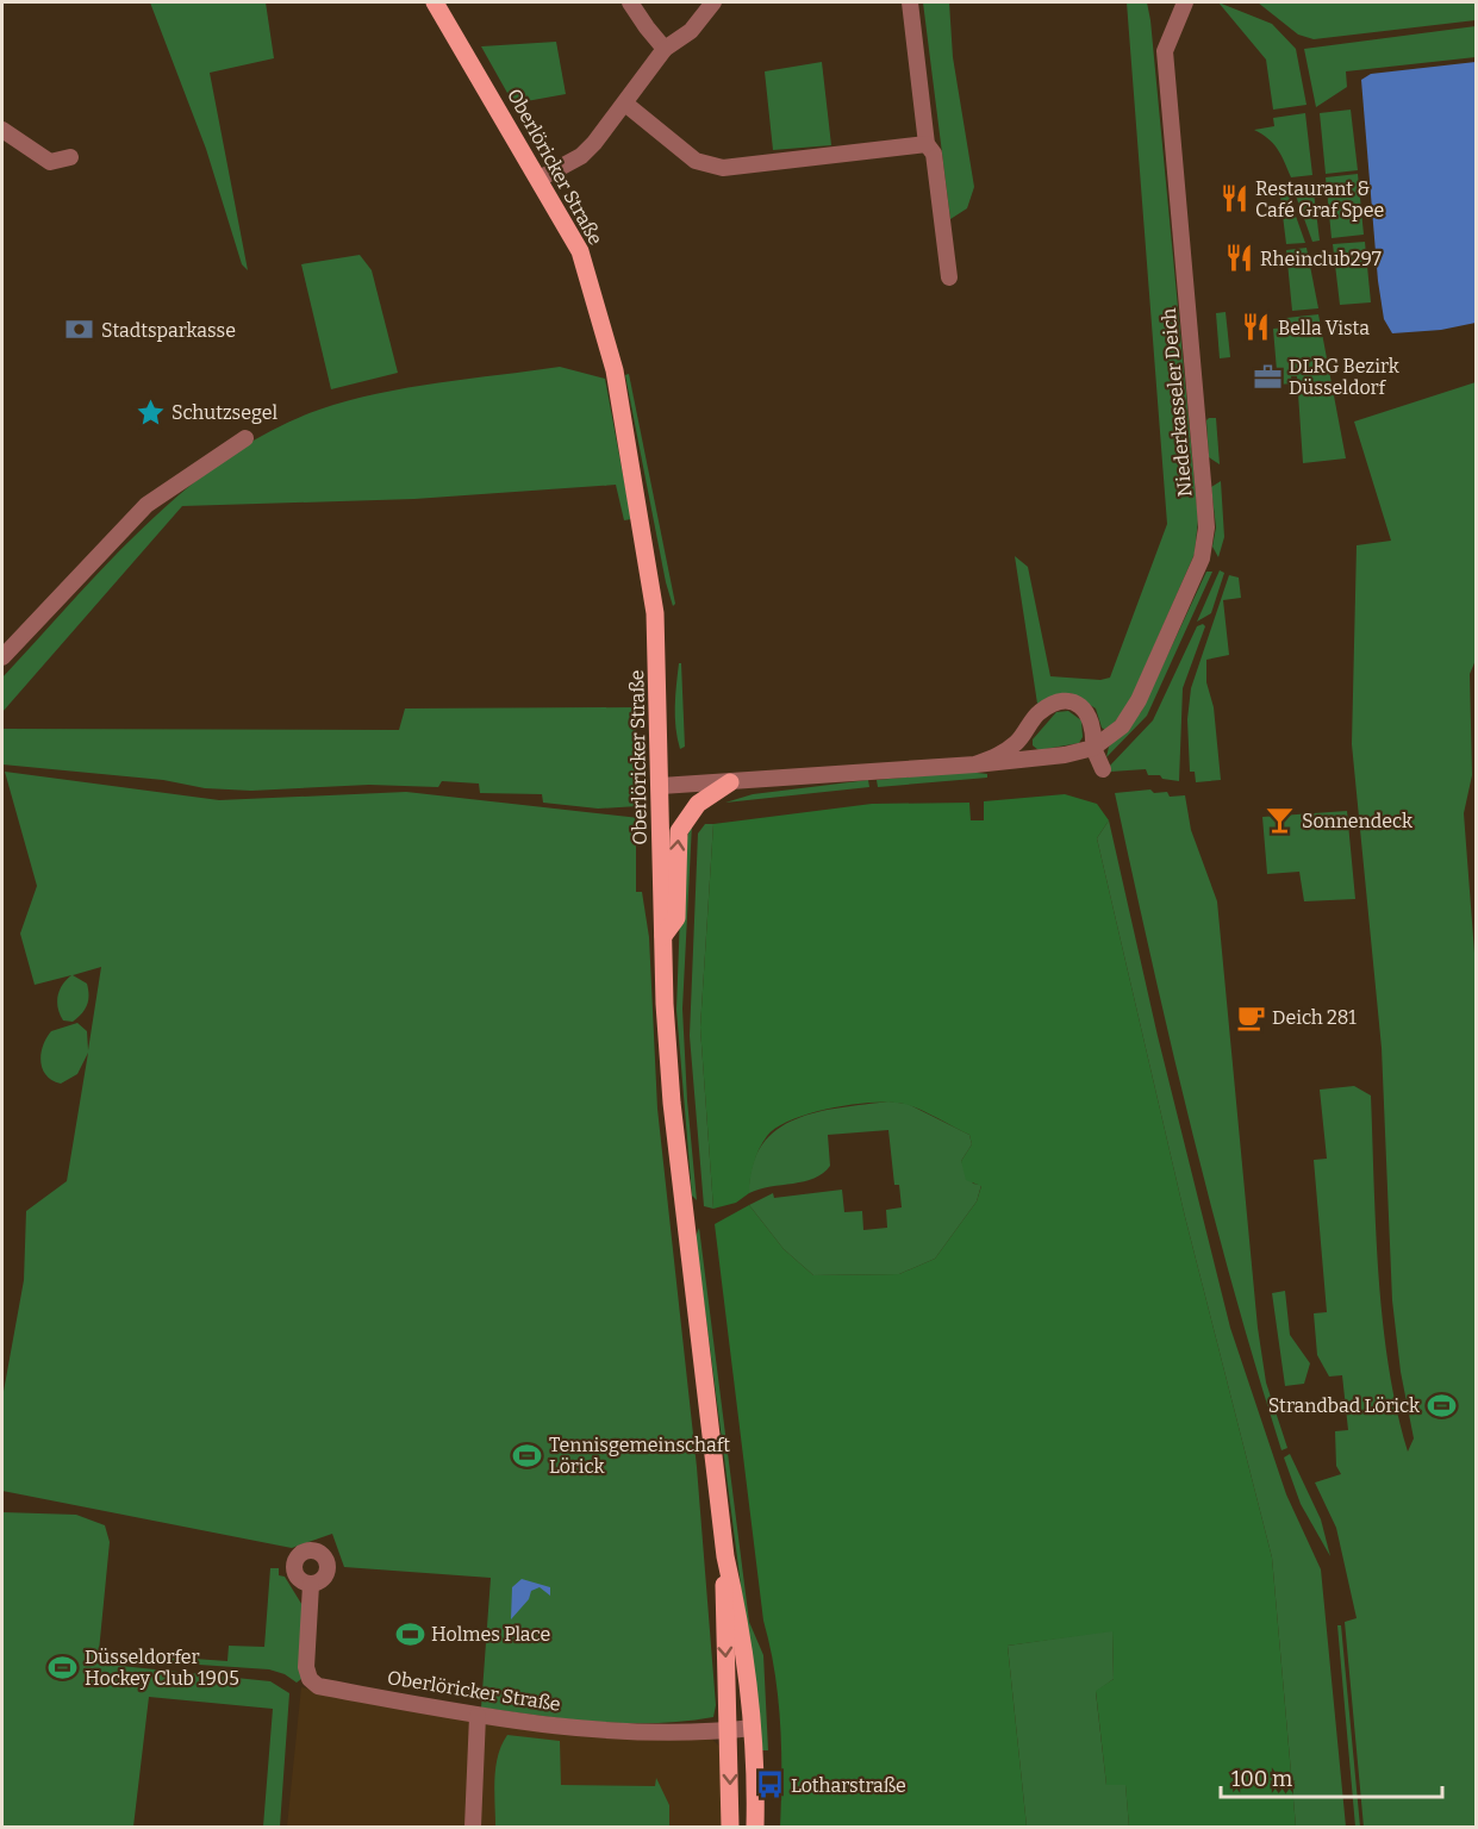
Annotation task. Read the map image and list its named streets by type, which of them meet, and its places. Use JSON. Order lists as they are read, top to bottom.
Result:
{
  "streets": {
    "main road": ["Oberlöricker Straße"],
    "street": ["Niederkasseler Deich"]
  },
  "places": {
    "restaurant": ["Restaurant & Café Graf Spee", "Rheinclub297", "Bella Vista"],
    "bank": ["Stadtsparkasse"],
    "office": ["DLRG Bezirk Düsseldorf"],
    "place": ["Schutzsegel"],
    "bar": ["Sonnendeck"],
    "cafe": ["Deich 281"],
    "sports": [
      "Strandbad Lörick",
      "Tennisgemeinschaft Lörick",
      "Holmes Place",
      "Düsseldorfer Hockey Club 1905"
    ],
    "bus stop": ["Lotharstraße"]
  },
  "scale_bar": "100 m"
}
